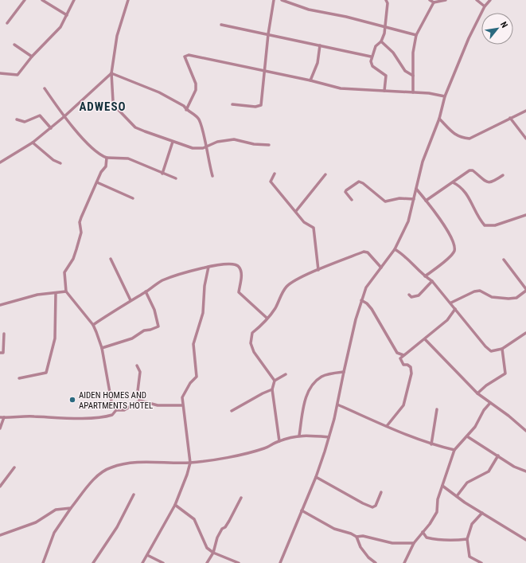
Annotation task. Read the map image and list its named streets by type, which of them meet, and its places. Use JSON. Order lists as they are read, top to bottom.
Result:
{
  "districts": ["ADWESO"],
  "places": ["AIDEN HOMES AND APARTMENTS HOTEL"],
  "north": "top right"
}
